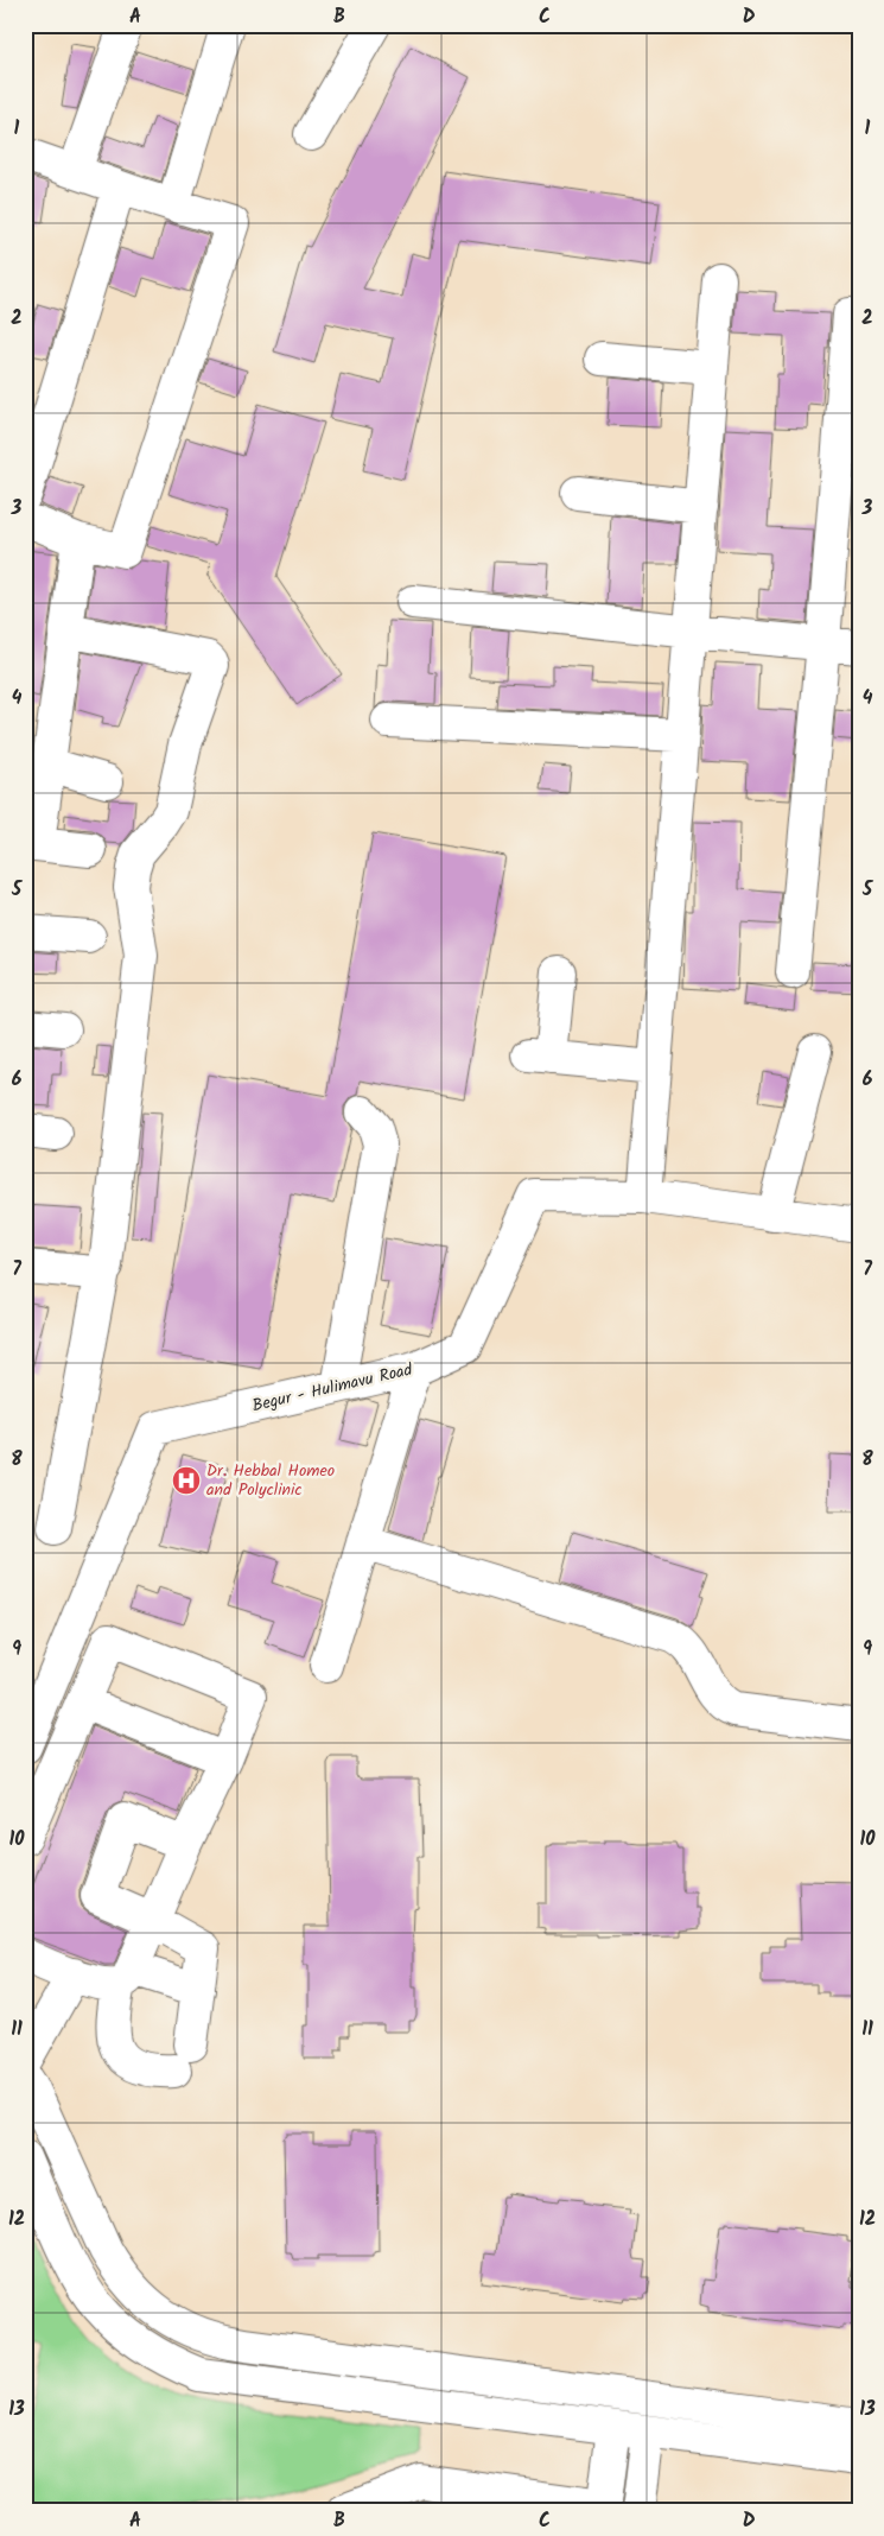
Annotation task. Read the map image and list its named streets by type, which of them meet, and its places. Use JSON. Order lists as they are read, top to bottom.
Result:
{
  "streets": {
    "street": ["Begur - Hulimavu Road"]
  },
  "places": {
    "hospital": ["Dr. Hebbal Homeo and Polyclinic"]
  },
  "grid": {
    "columns": [
      "A",
      "B",
      "C",
      "D"
    ],
    "rows": [
      "1",
      "2",
      "3",
      "4",
      "5",
      "6",
      "7",
      "8",
      "9",
      "10",
      "11",
      "12",
      "13"
    ]
  }
}
